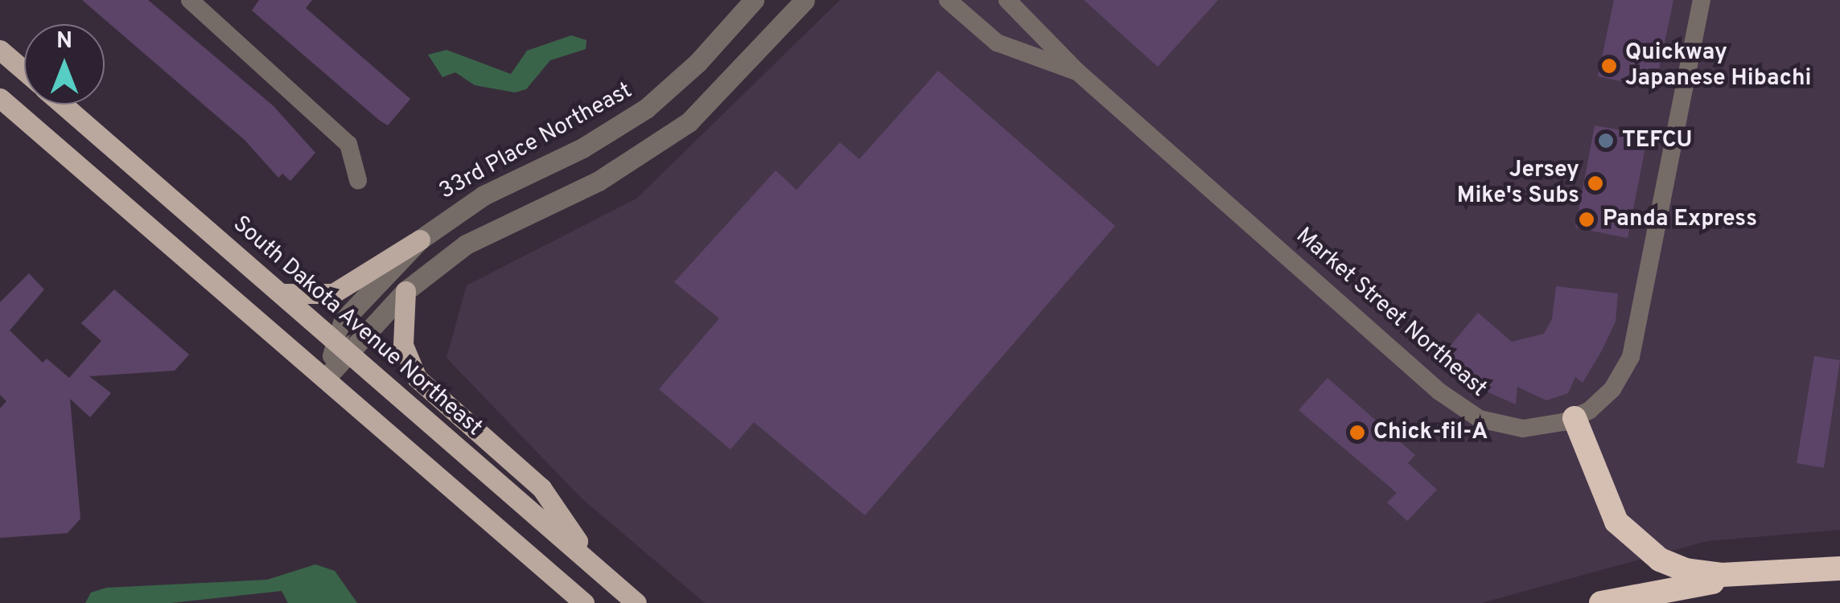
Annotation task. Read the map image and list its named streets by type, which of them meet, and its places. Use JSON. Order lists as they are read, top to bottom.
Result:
{
  "streets": {
    "main road": ["South Dakota Avenue Northeast"],
    "street": ["33rd Place Northeast", "Market Street Northeast"]
  },
  "crossings": [
    ["33rd Place Northeast", "South Dakota Avenue Northeast"]
  ],
  "places": [
    "Quickway Japanese Hibachi",
    "TEFCU",
    "Jersey Mike's Subs",
    "Panda Express",
    "Chick-fil-A"
  ],
  "north": "top"
}
